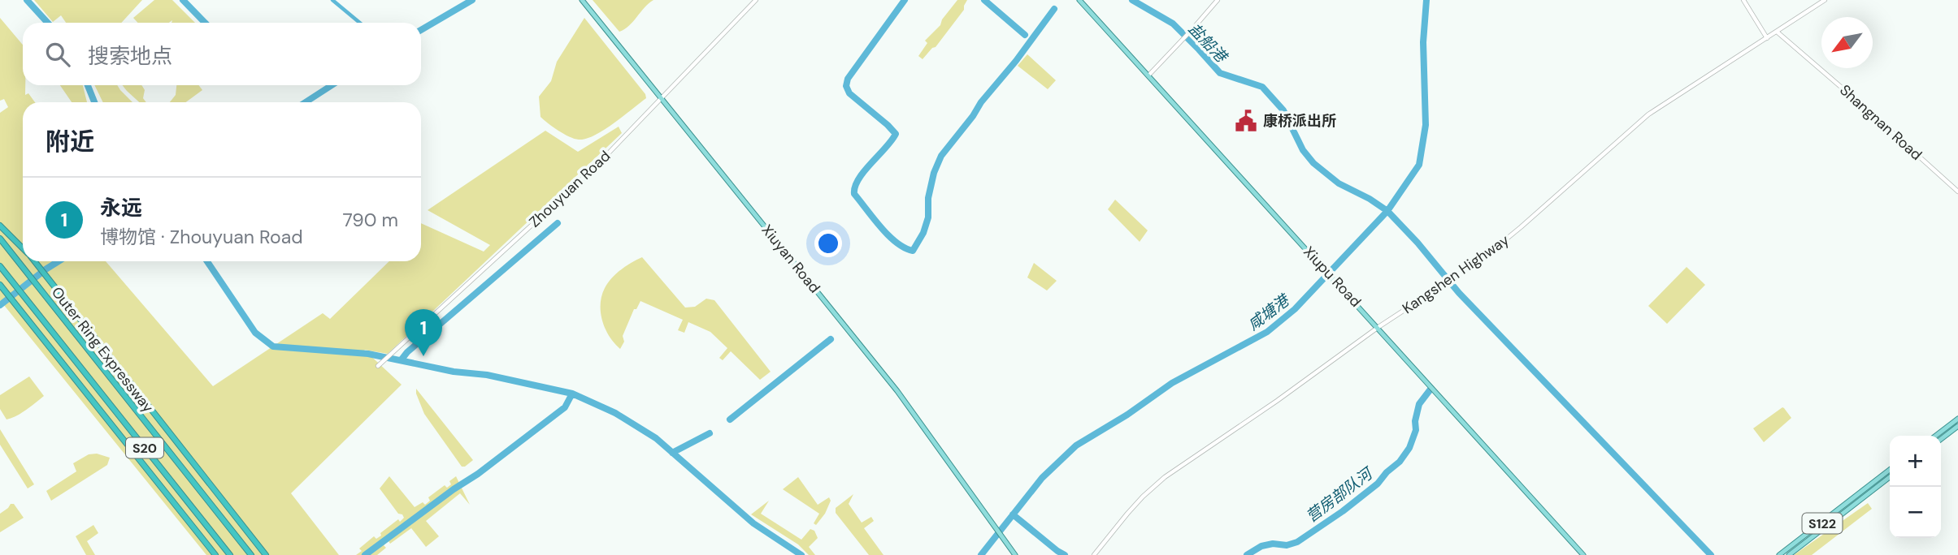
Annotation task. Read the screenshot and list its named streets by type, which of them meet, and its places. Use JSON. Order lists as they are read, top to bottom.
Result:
{
  "streets": {
    "highway": ["Outer Ring Expressway", "S20"],
    "main road": ["Xiuyan Road", "Xiupu Road", "S122"],
    "street": ["Shangnan Road", "Zhouyuan Road", "Kangshen Highway"]
  },
  "crossings": [
    ["Shangnan Road", "Kangshen Highway"],
    ["Zhouyuan Road", "Xiuyan Road"],
    ["Kangshen Highway", "Xiupu Road"]
  ],
  "water": ["盐船港", "咸塘港", "营房部队河"],
  "places": {
    "public building": ["康桥派出所"]
  },
  "north": "bottom left",
  "page": {
    "search": "搜索地点",
    "heading": "附近",
    "list": [
      {
        "mark": "1",
        "name": "永远",
        "note": "博物馆 · Zhouyuan Road",
        "value": "790 m"
      }
    ],
    "pins": "1",
    "map_buttons": ["+", "−"]
  }
}
